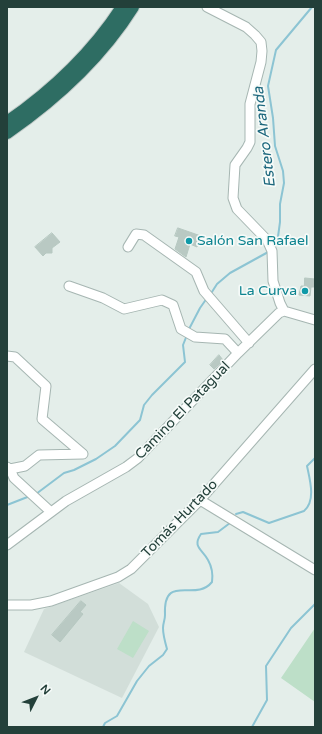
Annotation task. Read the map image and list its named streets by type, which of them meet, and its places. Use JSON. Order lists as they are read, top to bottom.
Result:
{
  "streets": {
    "street": ["Camino El Patagual", "Tomás Hurtado"]
  },
  "water": ["Estero Aranda"],
  "places": ["Salón San Rafael", "La Curva"],
  "north": "top right"
}
